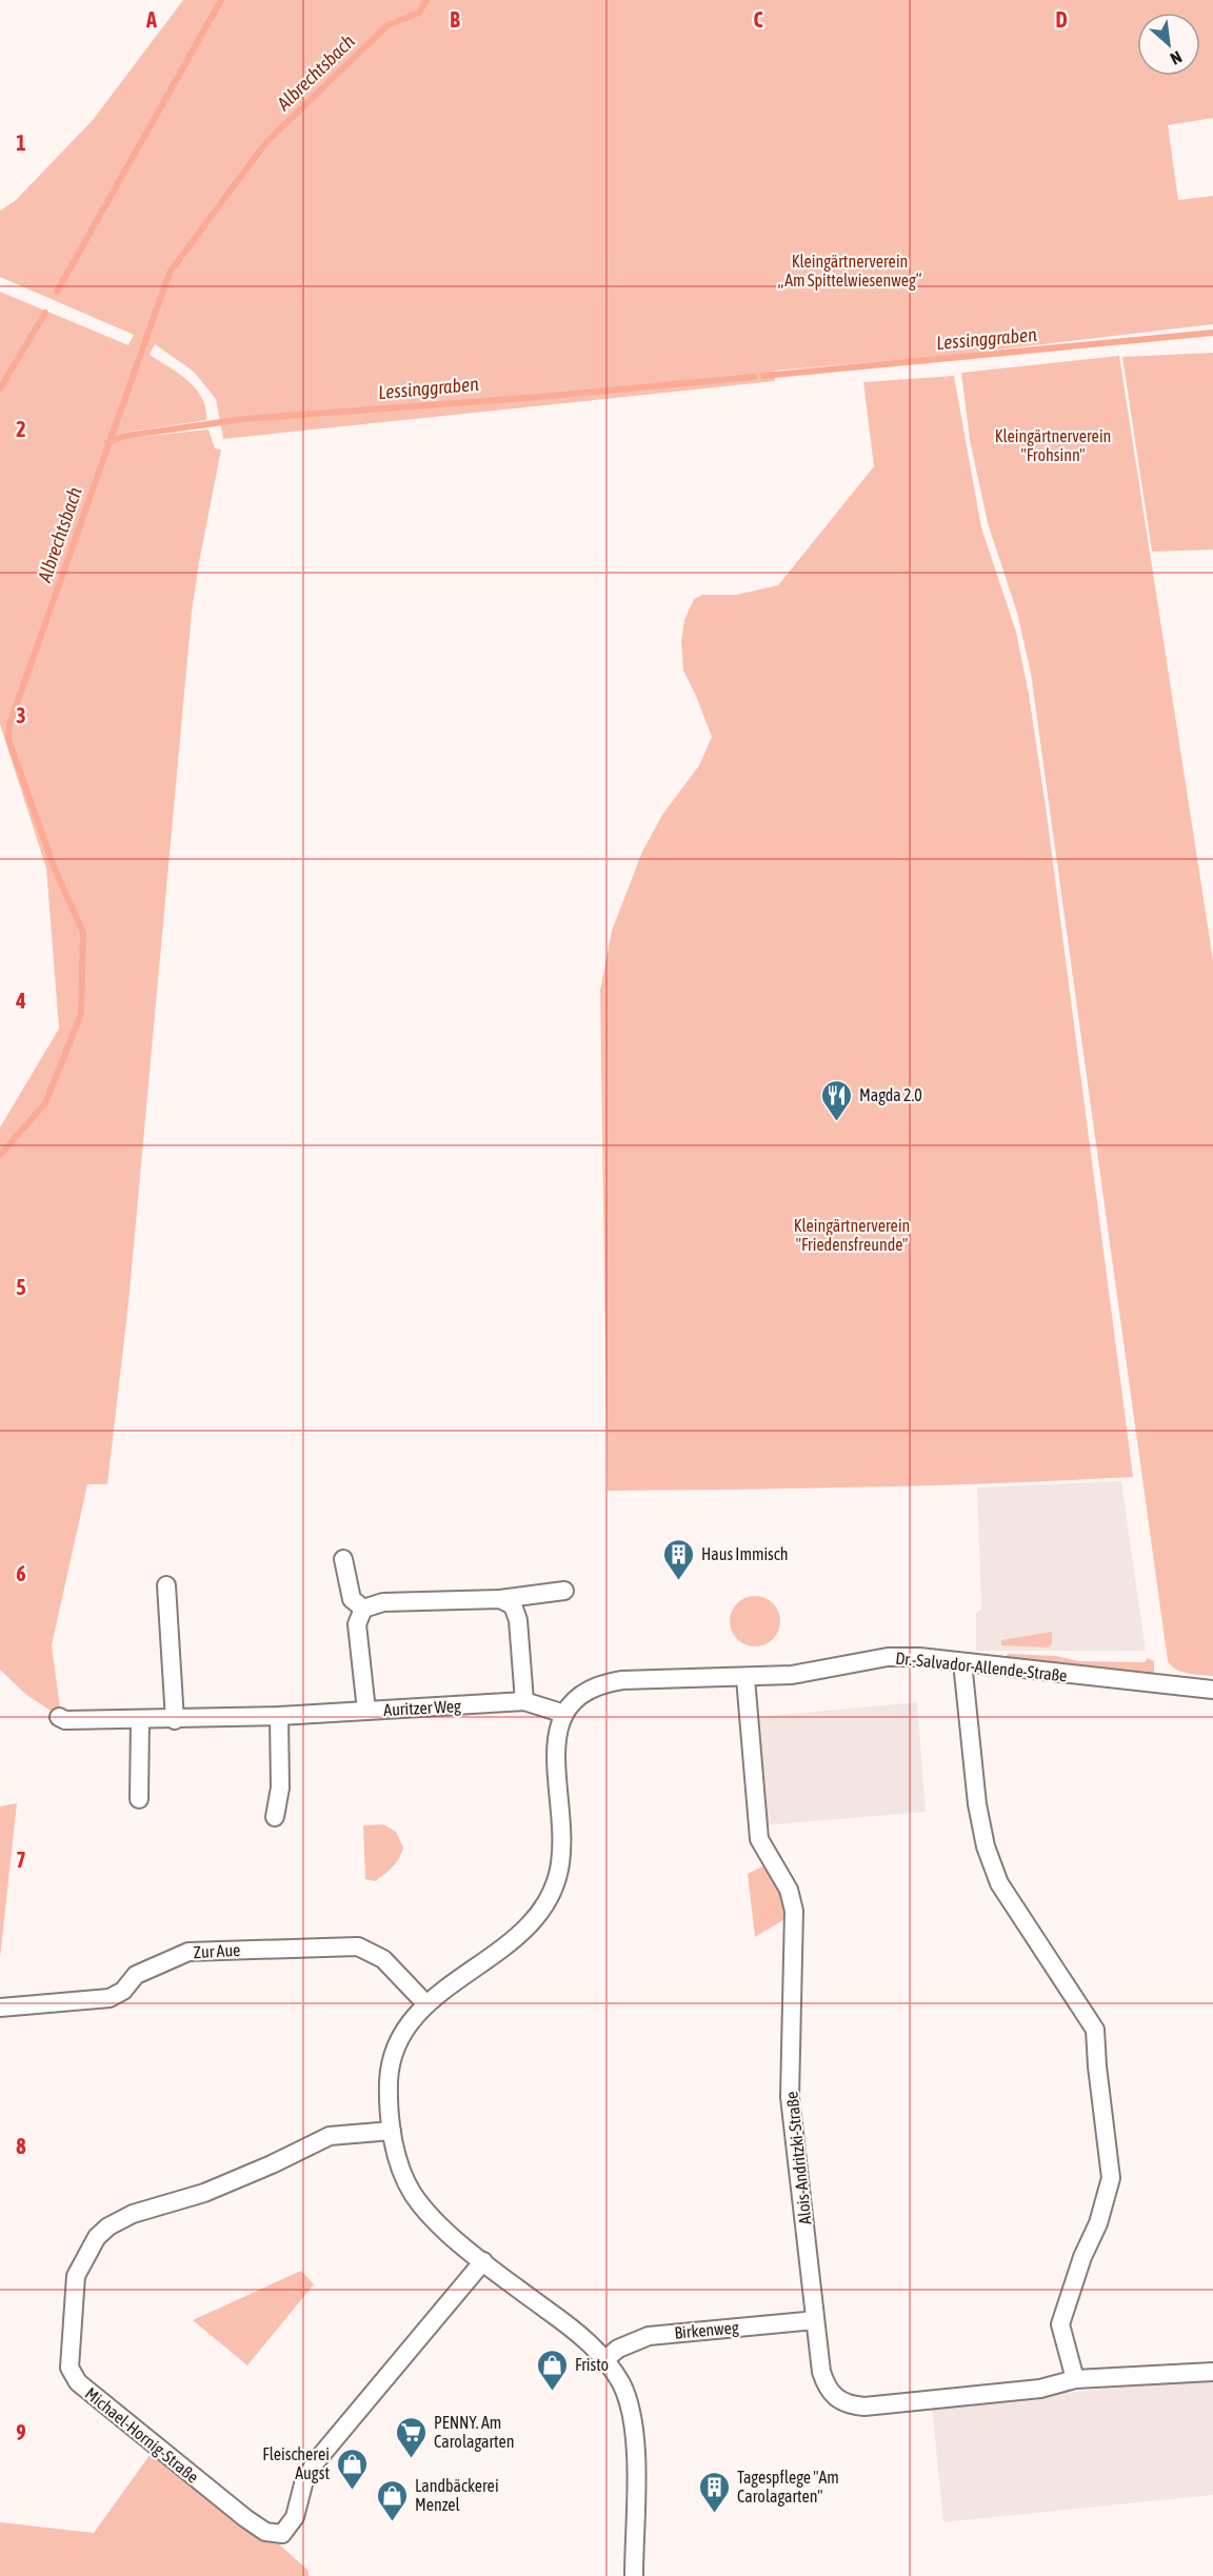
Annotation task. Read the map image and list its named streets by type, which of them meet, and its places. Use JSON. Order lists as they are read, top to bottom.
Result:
{
  "streets": {
    "street": [
      "Dr.-Salvador-Allende-Straße",
      "Auritzer Weg",
      "Zur Aue",
      "Alois-Andritzki-Straße",
      "Birkenweg",
      "Michael-Hornig-Straße"
    ]
  },
  "crossings": [
    ["Dr.-Salvador-Allende-Straße", "Auritzer Weg"],
    ["Dr.-Salvador-Allende-Straße", "Alois-Andritzki-Straße"],
    ["Alois-Andritzki-Straße", "Birkenweg"]
  ],
  "water": ["Albrechtsbach", "Lessinggraben"],
  "parks": ["Kleingärtnerverein „Am Spittelwiesenweg“", "Kleingärtnerverein \"Frohsinn\"", "Kleingärtnerverein \"Friedensfreunde\""],
  "places": {
    "restaurant": ["Magda 2.0"],
    "building": ["Haus Immisch", "Tagespflege \"Am Carolagarten\""],
    "shop": ["Fristo", "Fleischerei Augst", "Landbäckerei Menzel"],
    "supermarket": ["PENNY. Am Carolagarten"]
  },
  "north": "bottom right",
  "grid": {
    "columns": [
      "A",
      "B",
      "C",
      "D"
    ],
    "rows": [
      "1",
      "2",
      "3",
      "4",
      "5",
      "6",
      "7",
      "8",
      "9"
    ]
  }
}
